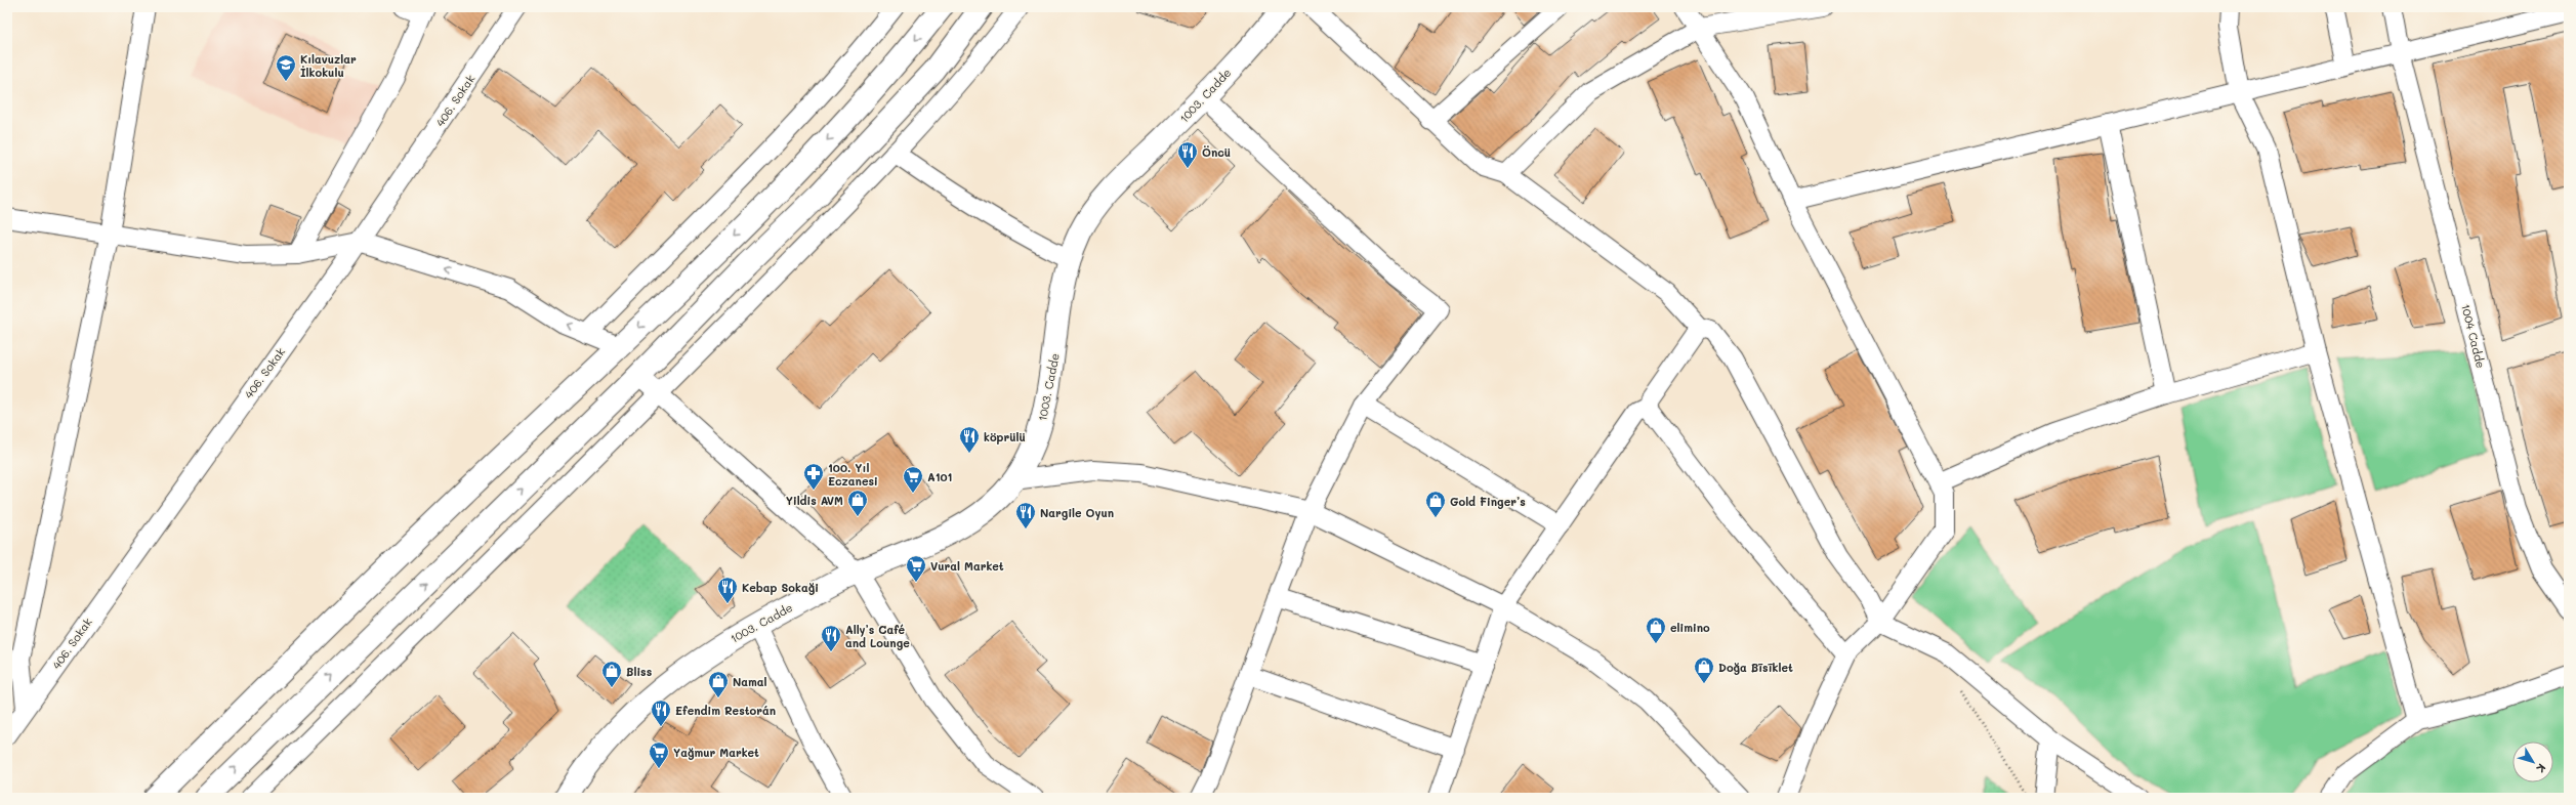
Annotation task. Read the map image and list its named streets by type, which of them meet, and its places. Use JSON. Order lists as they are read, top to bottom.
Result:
{
  "streets": {
    "main road": ["1003. Cadde"],
    "street": ["406. Sokak", "1004 Cadde"]
  },
  "places": {
    "school or university": ["Kılavuzlar İlkokulu"],
    "restaurant": [
      "Öncü",
      "köprülü",
      "Nargile Oyun",
      "Kebap Sokaği",
      "Ally’s Café and Lounge",
      "Efendim Restorán"
    ],
    "pharmacy": ["100. Yıl Eczanesi"],
    "supermarket": ["A101", "Vural Market", "Yağmur Market"],
    "shop": [
      "Yildis AVM",
      "Gold Finger’s",
      "elimino",
      "Doğa Bīsīklet",
      "Bliss",
      "Namal"
    ]
  },
  "north": "bottom right"
}
